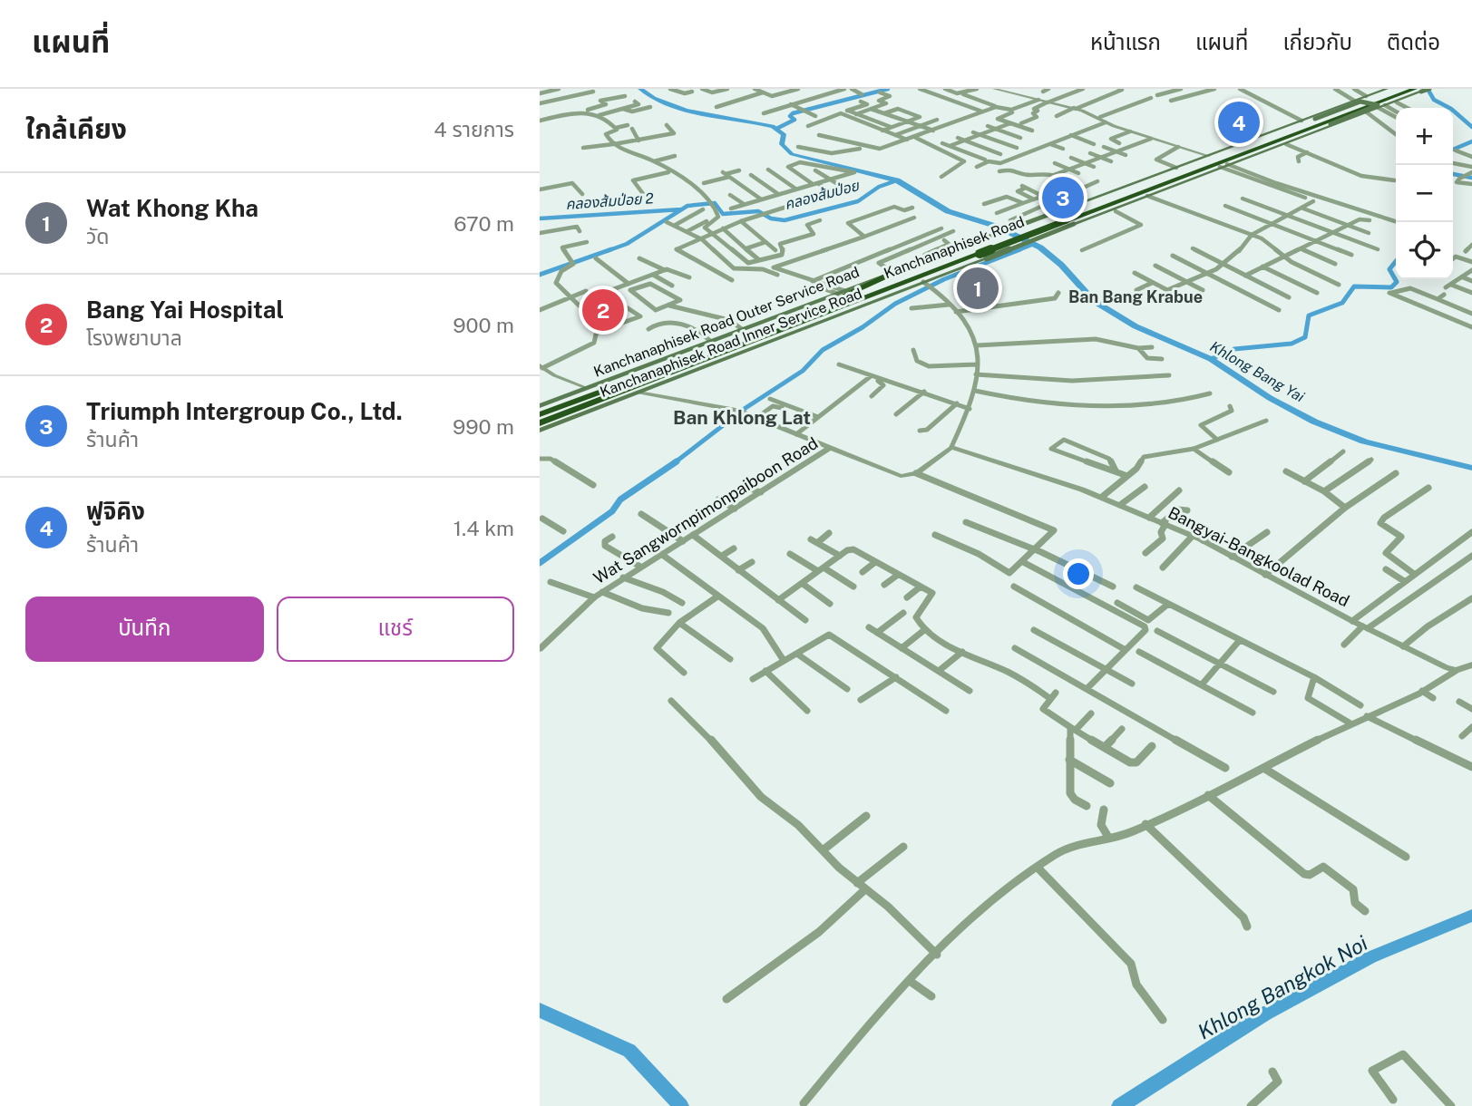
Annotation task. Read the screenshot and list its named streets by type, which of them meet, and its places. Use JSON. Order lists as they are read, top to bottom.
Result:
{
  "streets": {
    "highway": ["Kanchanaphisek Road"],
    "main road": ["Kanchanaphisek Road Outer Service Road", "Kanchanaphisek Road Inner Service Road"],
    "street": ["Wat Sangwornpimonpaiboon Road", "Bangyai-Bangkoolad Road"]
  },
  "crossings": [
    ["Kanchanaphisek Road", "Kanchanaphisek Road Outer Service Road"],
    ["Kanchanaphisek Road", "Kanchanaphisek Road Inner Service Road"],
    ["Kanchanaphisek Road Outer Service Road", "Kanchanaphisek Road Inner Service Road"]
  ],
  "districts": ["Ban Bang Krabue", "Ban Khlong Lat"],
  "water": [
    "คลองส้มป่อย",
    "คลองส้มป่อย 2",
    "Khlong Bang Yai",
    "Khlong Bangkok Noi"
  ],
  "page": {
    "header": "แผนที่",
    "nav": [
      "หน้าแรก",
      "แผนที่",
      "เกี่ยวกับ",
      "ติดต่อ"
    ],
    "heading": ["ใกล้เคียง", "4 รายการ"],
    "pins": [
      "4",
      "3",
      "1",
      "2"
    ],
    "map_buttons": ["+", "−"],
    "list": [
      {
        "mark": "1",
        "name": "Wat Khong Kha",
        "note": "วัด",
        "value": "670 m"
      },
      {
        "mark": "2",
        "name": "Bang Yai Hospital",
        "note": "โรงพยาบาล",
        "value": "900 m"
      },
      {
        "mark": "3",
        "name": "Triumph Intergroup Co., Ltd.",
        "note": "ร้านค้า",
        "value": "990 m"
      },
      {
        "mark": "4",
        "name": "ฟูจิคิง",
        "note": "ร้านค้า",
        "value": "1.4 km"
      }
    ],
    "buttons": ["บันทึก", "แชร์"]
  }
}
